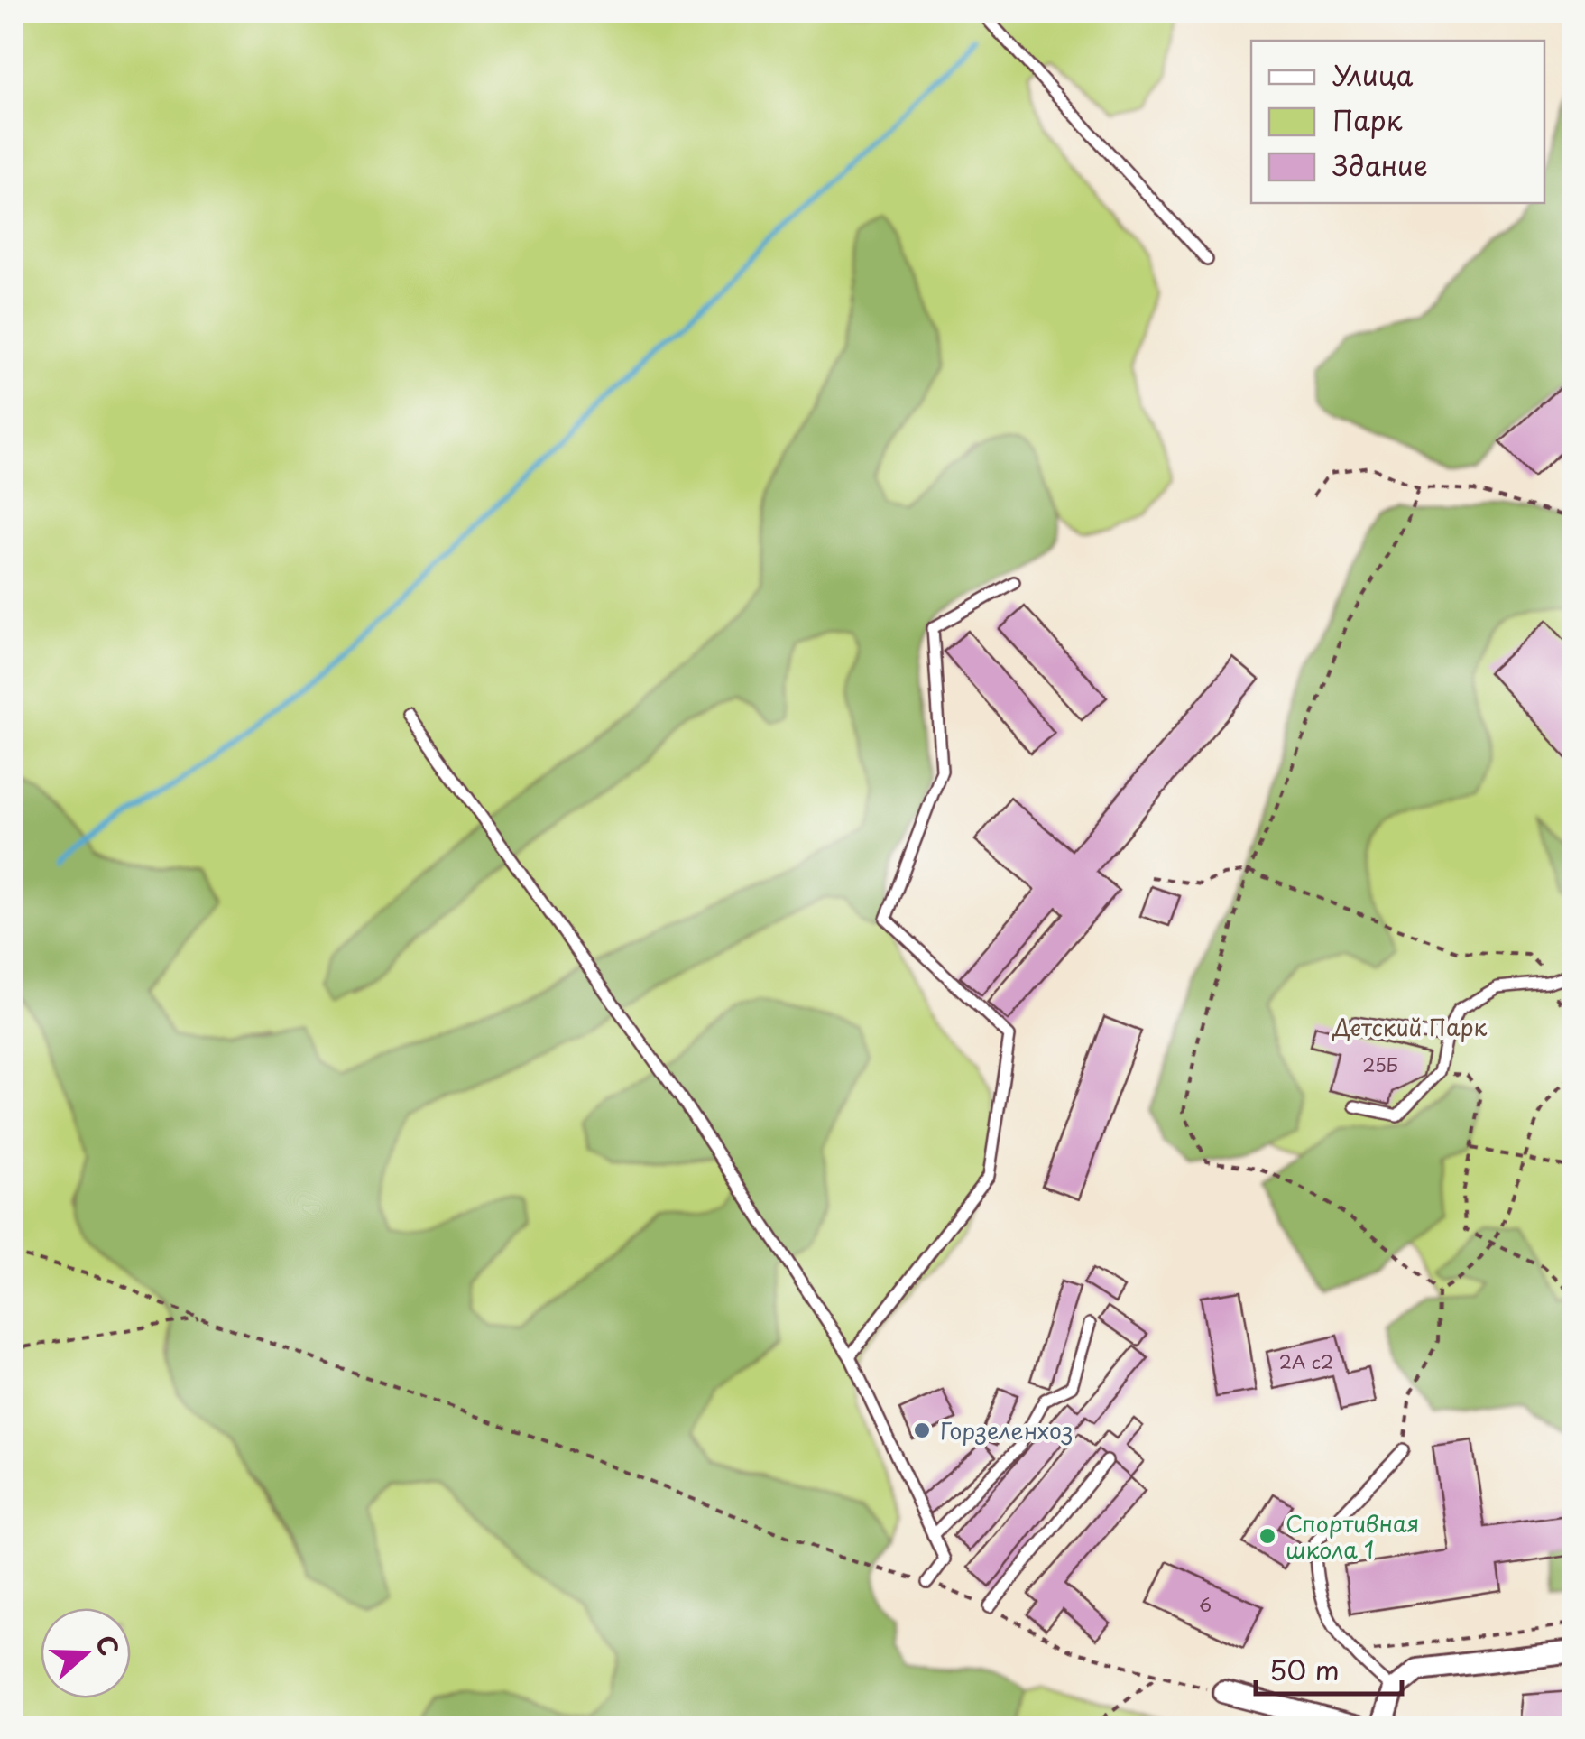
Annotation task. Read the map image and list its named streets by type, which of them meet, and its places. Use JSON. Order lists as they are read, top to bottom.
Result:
{
  "parks": ["Детский Парк"],
  "places": ["Горзеленхоз", "Спортивная школа 1"],
  "house_numbers": ["25Б", "2А с2", "6"],
  "legend": ["Улица", "Парк", "Здание"],
  "scale_bar": "50 m",
  "north": "right"
}
